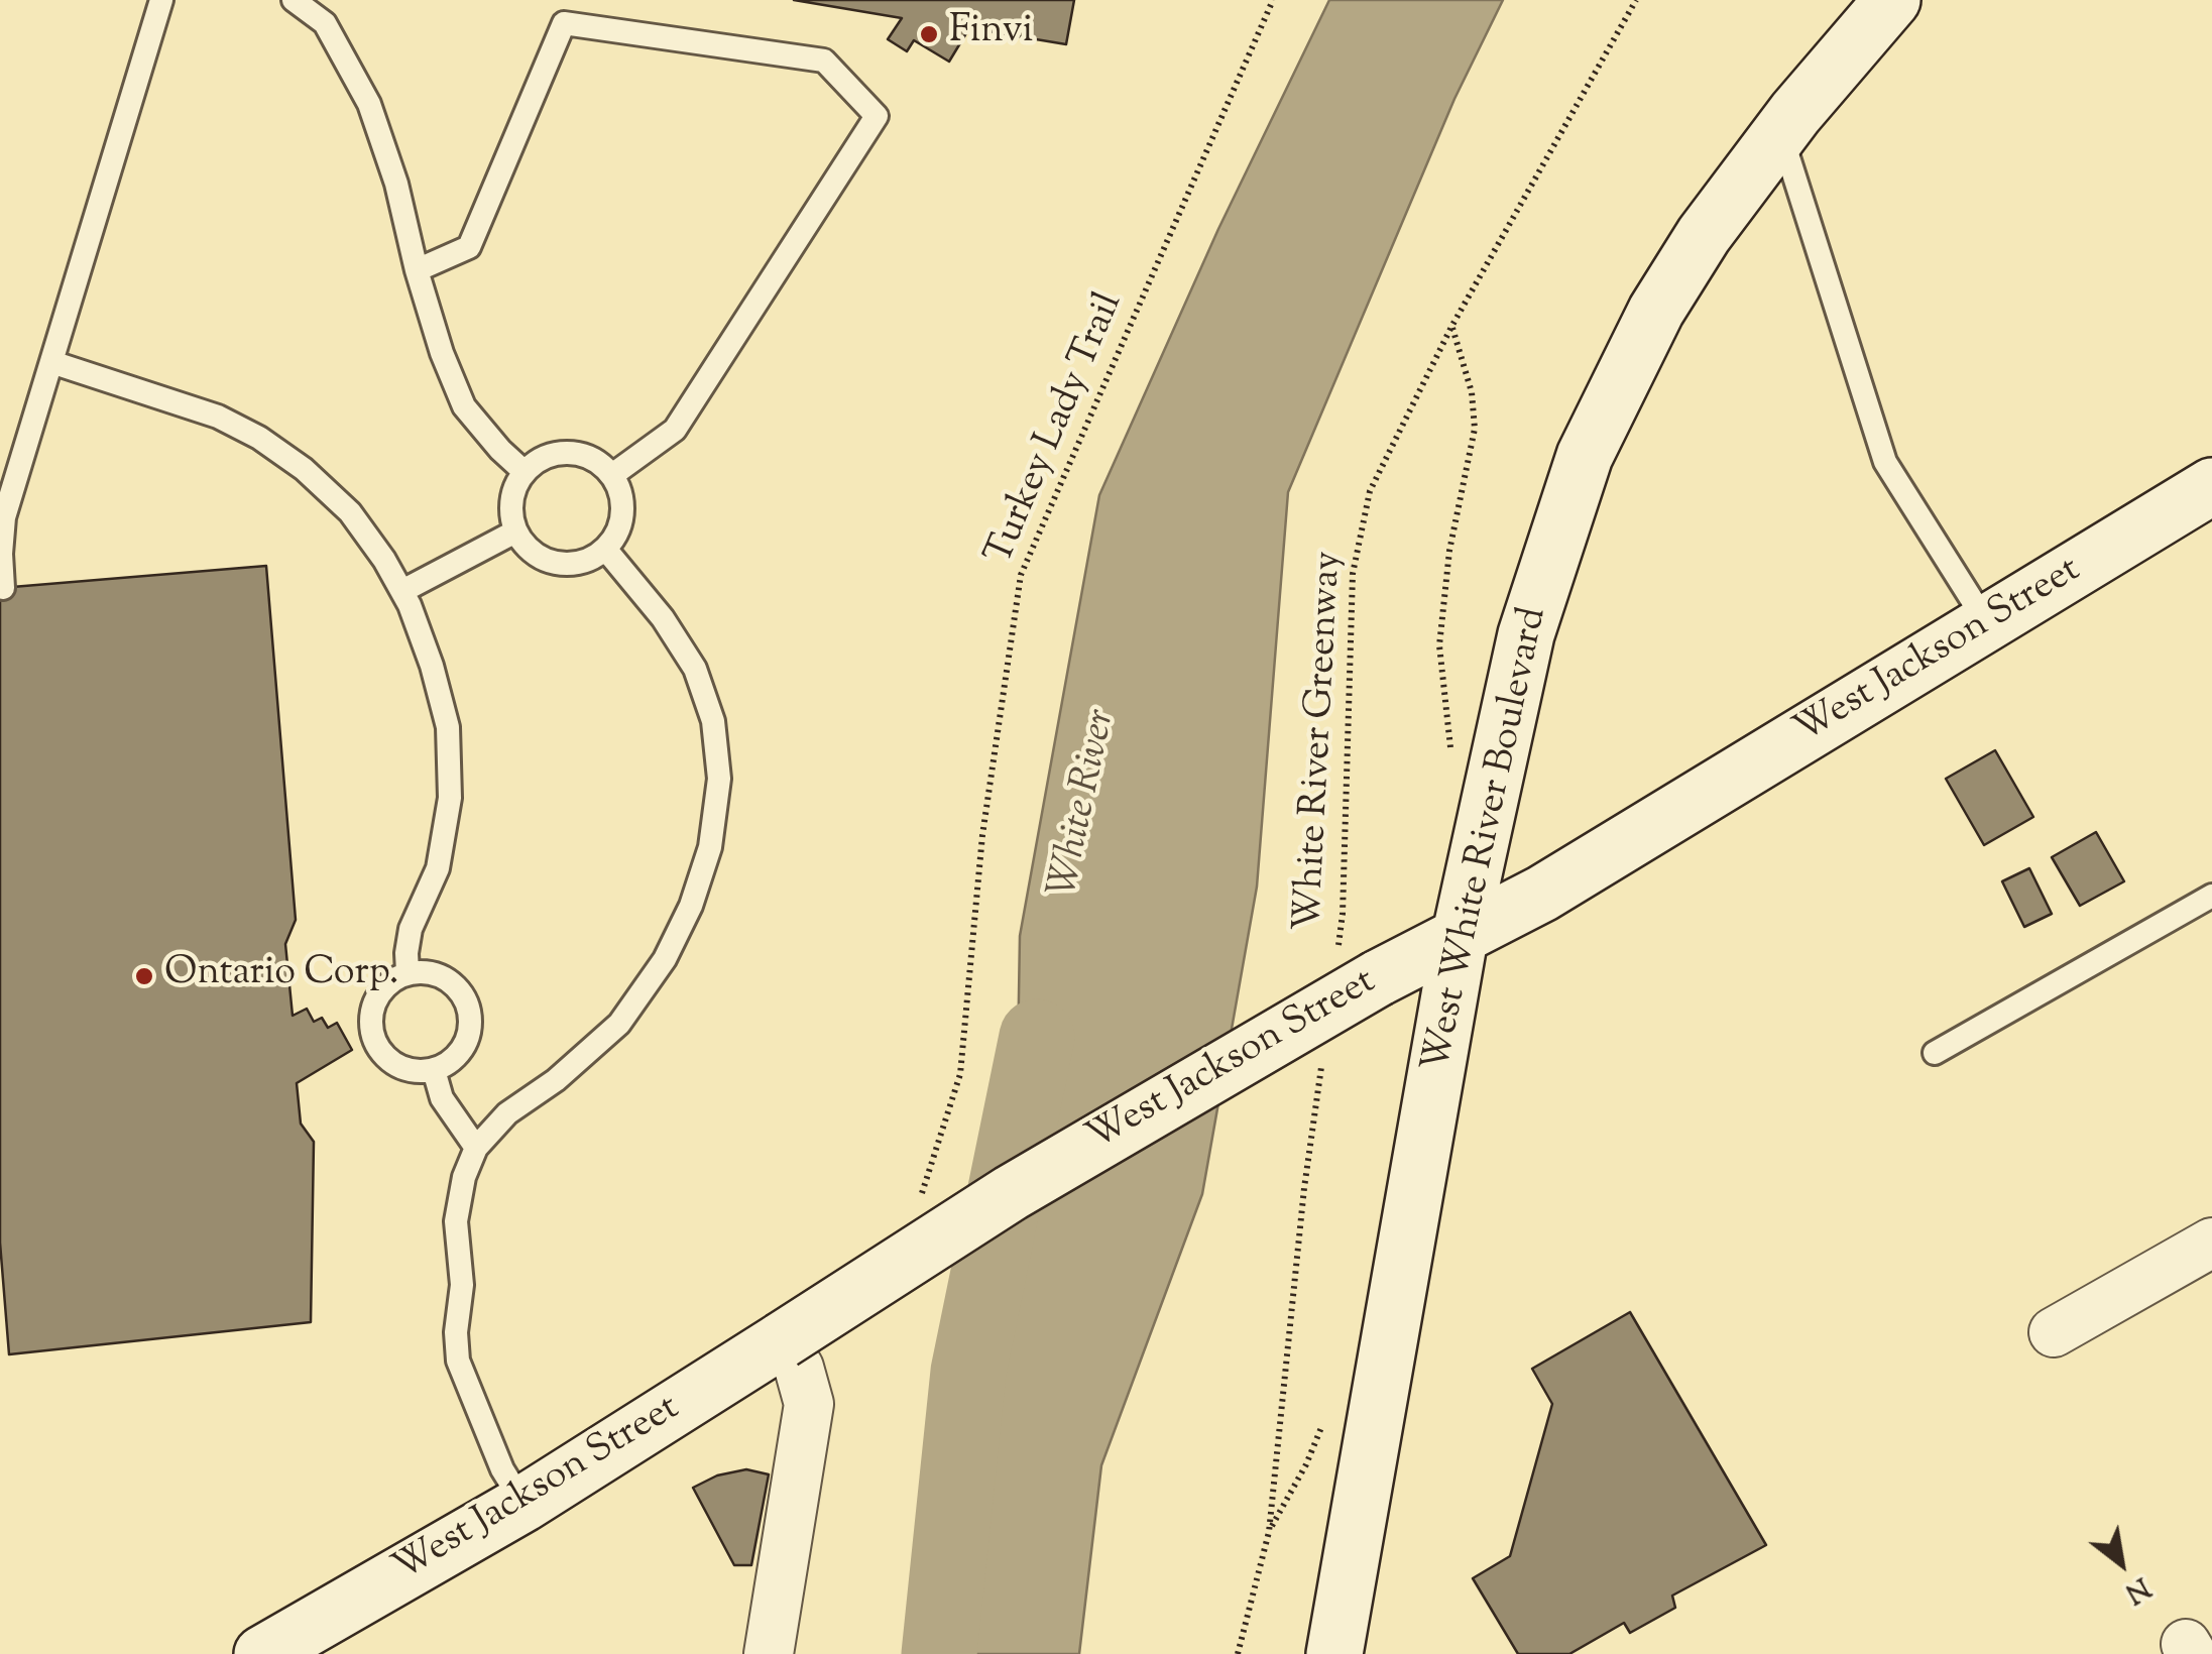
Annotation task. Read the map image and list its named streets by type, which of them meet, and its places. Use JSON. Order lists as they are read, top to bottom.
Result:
{
  "streets": {
    "main road": ["West Jackson Street", "West White River Boulevard"],
    "path": ["Turkey Lady Trail", "White River Greenway"]
  },
  "crossings": [
    ["West Jackson Street", "White River Greenway"],
    ["West Jackson Street", "West White River Boulevard"]
  ],
  "water": ["White River"],
  "places": ["Finvi", "Ontario Corp."],
  "north": "bottom right"
}
